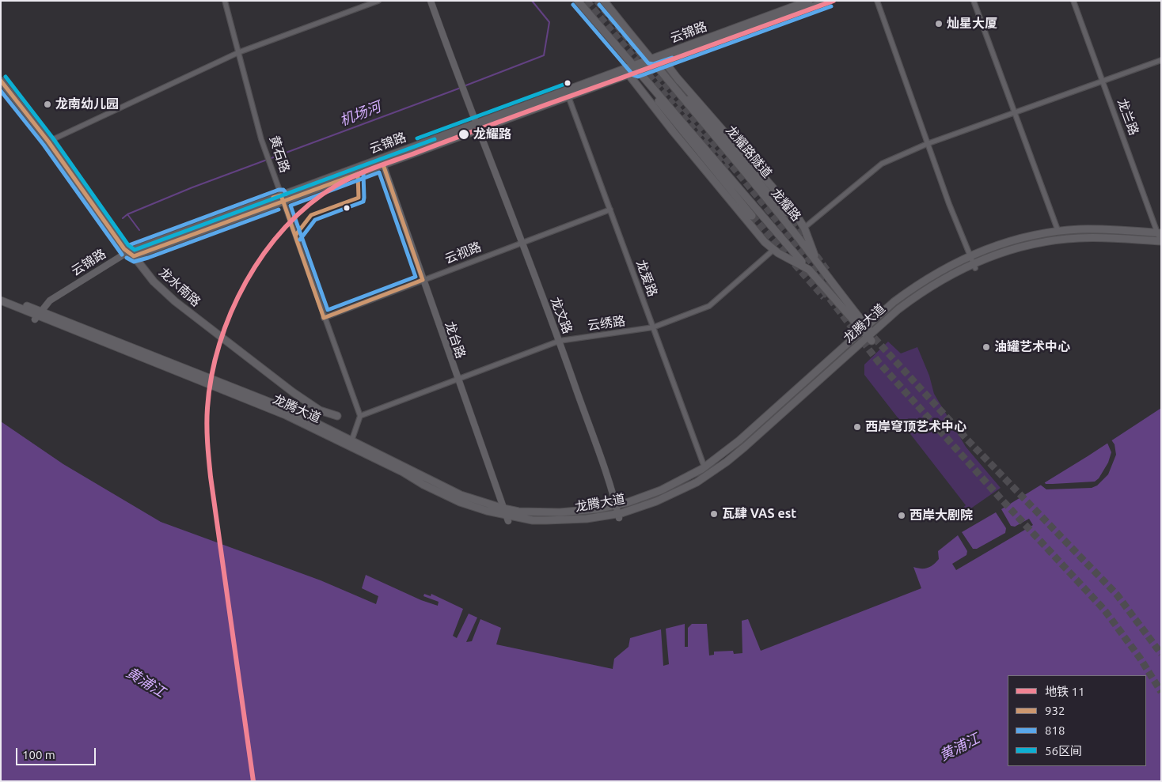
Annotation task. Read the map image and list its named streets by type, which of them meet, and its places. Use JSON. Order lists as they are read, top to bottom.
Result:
{
  "streets": {
    "main road": [
      "云锦路",
      "龙耀路隧道",
      "龙耀路",
      "龙水南路",
      "龙腾大道"
    ],
    "street": [
      "龙兰路",
      "黄石路",
      "云视路",
      "龙爱路",
      "龙文路",
      "云绣路",
      "龙台路"
    ]
  },
  "crossings": [
    ["云锦路", "龙耀路隧道"],
    ["云锦路", "黄石路"],
    ["云锦路", "龙耀路"],
    ["云锦路", "龙爱路"],
    ["云锦路", "龙水南路"],
    ["云锦路", "龙文路"],
    ["云锦路", "龙腾大道"],
    ["云锦路", "龙台路"],
    ["龙兰路", "龙腾大道"],
    ["龙耀路隧道", "龙耀路"],
    ["黄石路", "云视路"],
    ["黄石路", "云绣路"],
    ["龙耀路", "云绣路"],
    ["龙耀路", "龙腾大道"],
    ["云视路", "龙爱路"],
    ["云视路", "龙文路"],
    ["云视路", "龙台路"],
    ["龙爱路", "云绣路"],
    ["龙爱路", "龙腾大道"],
    ["龙文路", "云绣路"],
    ["龙文路", "龙腾大道"],
    ["云绣路", "龙台路"],
    ["龙腾大道", "龙台路"]
  ],
  "water": ["机场河", "黄浦江"],
  "places": [
    "灿星大厦",
    "龙南幼儿园",
    "龙耀路",
    "油罐艺术中心",
    "西岸穹顶艺术中心",
    "瓦肆 VAS est",
    "西岸大剧院"
  ],
  "lines": [
    "metro line 11",
    "transit line 818",
    "transit line 56区间",
    "transit line 932"
  ],
  "legend": [
    "地铁 11",
    "932",
    "818",
    "56区间"
  ],
  "scale_bar": "100 m"
}
